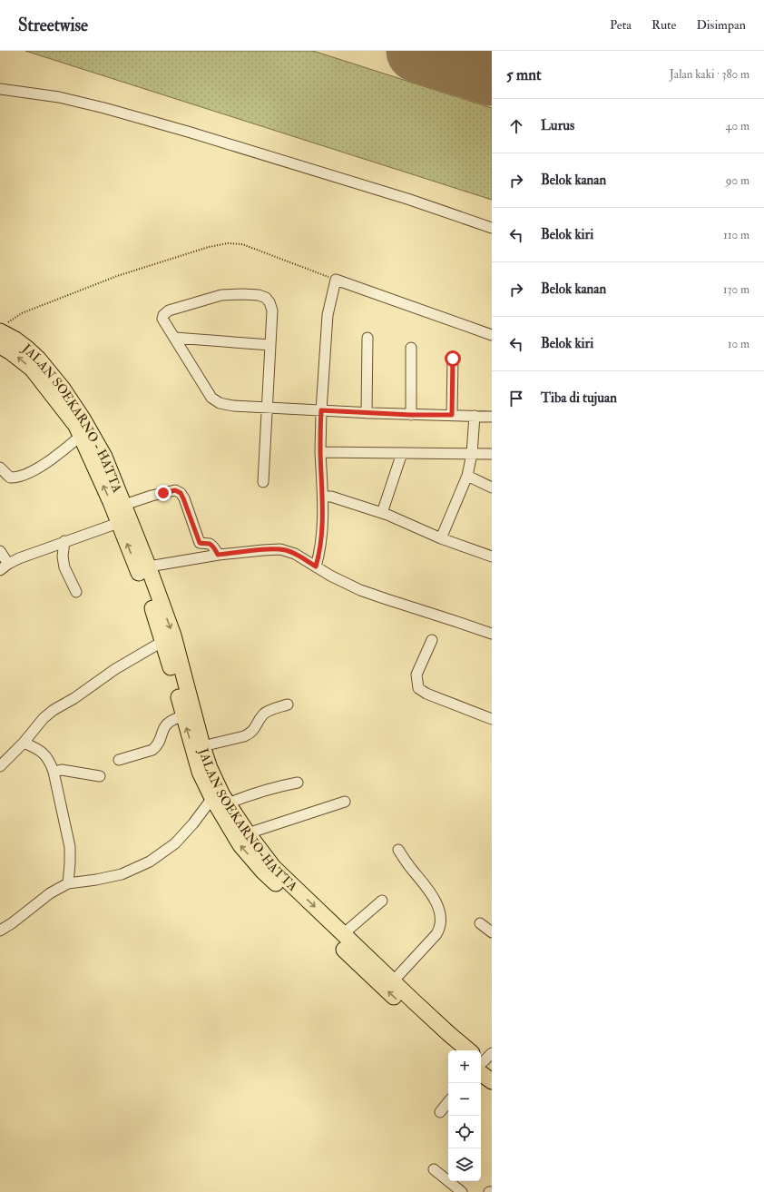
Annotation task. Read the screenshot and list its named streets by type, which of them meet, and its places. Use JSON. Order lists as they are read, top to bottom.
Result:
{
  "streets": {
    "highway": ["JALAN SOEKARNO - HATTA", "JALAN SOEKARNO-HATTA"]
  },
  "crossings": [
    ["JALAN SOEKARNO - HATTA", "JALAN SOEKARNO-HATTA"]
  ],
  "page": {
    "header": "Streetwise",
    "nav": ["Peta", "Rute", "Disimpan"],
    "heading": ["5 mnt", "Jalan kaki · 380 m"],
    "list": [
      ["Lurus", "40 m"],
      ["Belok kanan", "90 m"],
      ["Belok kiri", "110 m"],
      ["Belok kanan", "130 m"],
      ["Belok kiri", "10 m"],
      "Tiba di tujuan"
    ],
    "map_buttons": ["+", "−"]
  }
}
